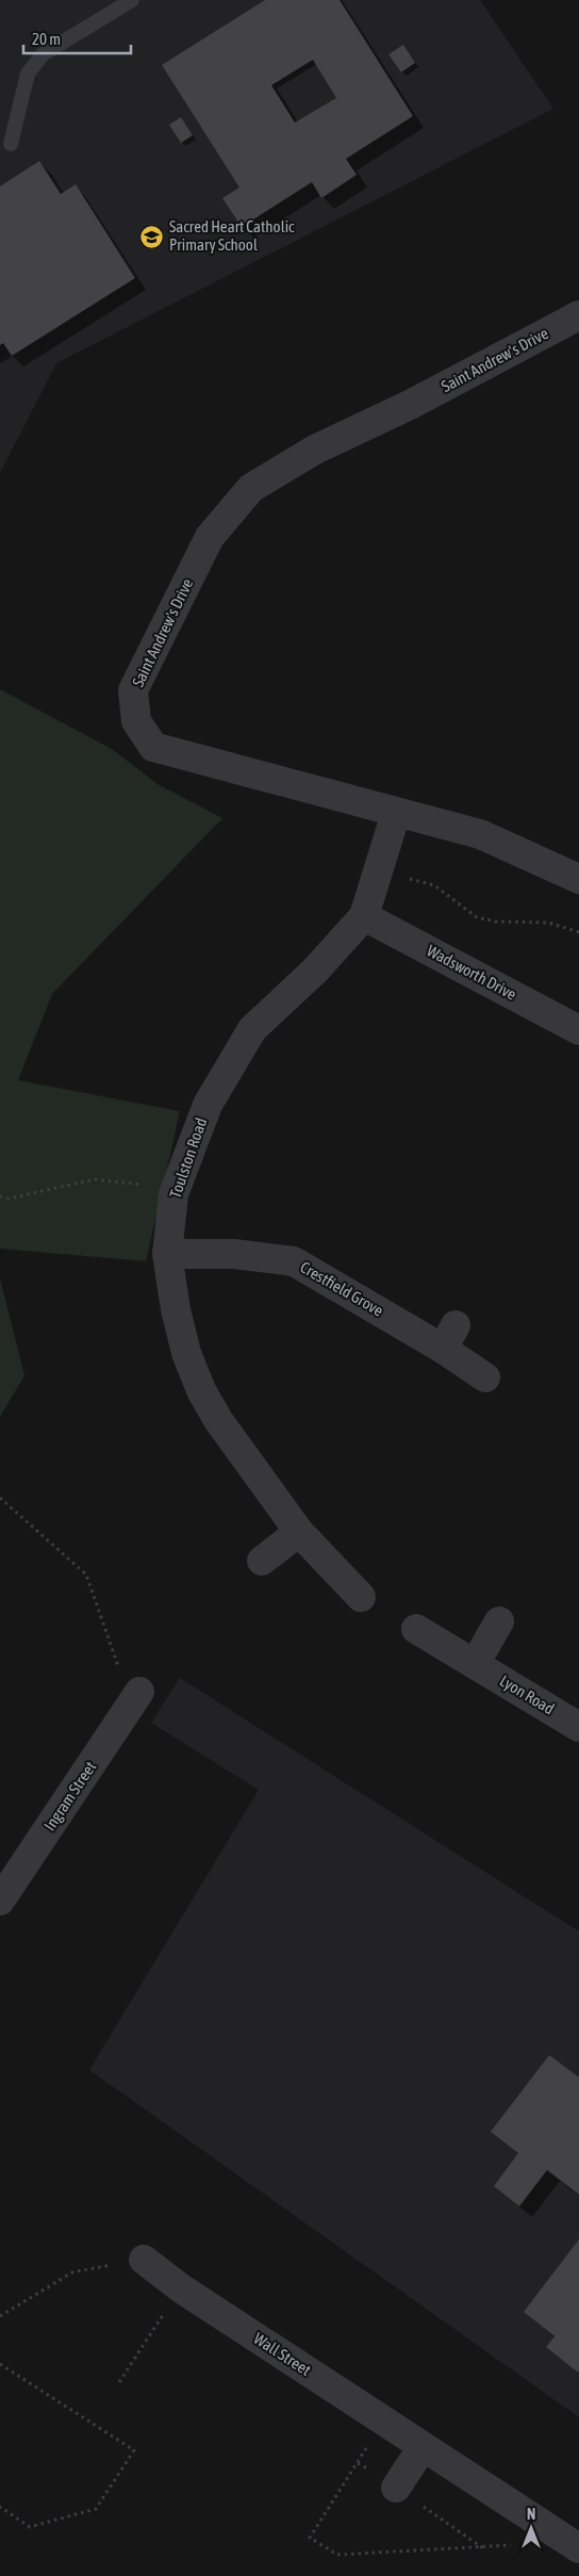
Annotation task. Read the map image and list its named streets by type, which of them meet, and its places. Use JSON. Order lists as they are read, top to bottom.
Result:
{
  "streets": {
    "street": [
      "Saint Andrew's Drive",
      "Wadsworth Drive",
      "Toulston Road",
      "Crestfield Grove",
      "Lyon Road",
      "Ingram Street",
      "Wall Street"
    ]
  },
  "crossings": [
    ["Saint Andrew's Drive", "Toulston Road"],
    ["Wadsworth Drive", "Toulston Road"],
    ["Toulston Road", "Crestfield Grove"]
  ],
  "places": {
    "school or university": ["Sacred Heart Catholic Primary School"]
  },
  "scale_bar": "20 m",
  "north": "top"
}
